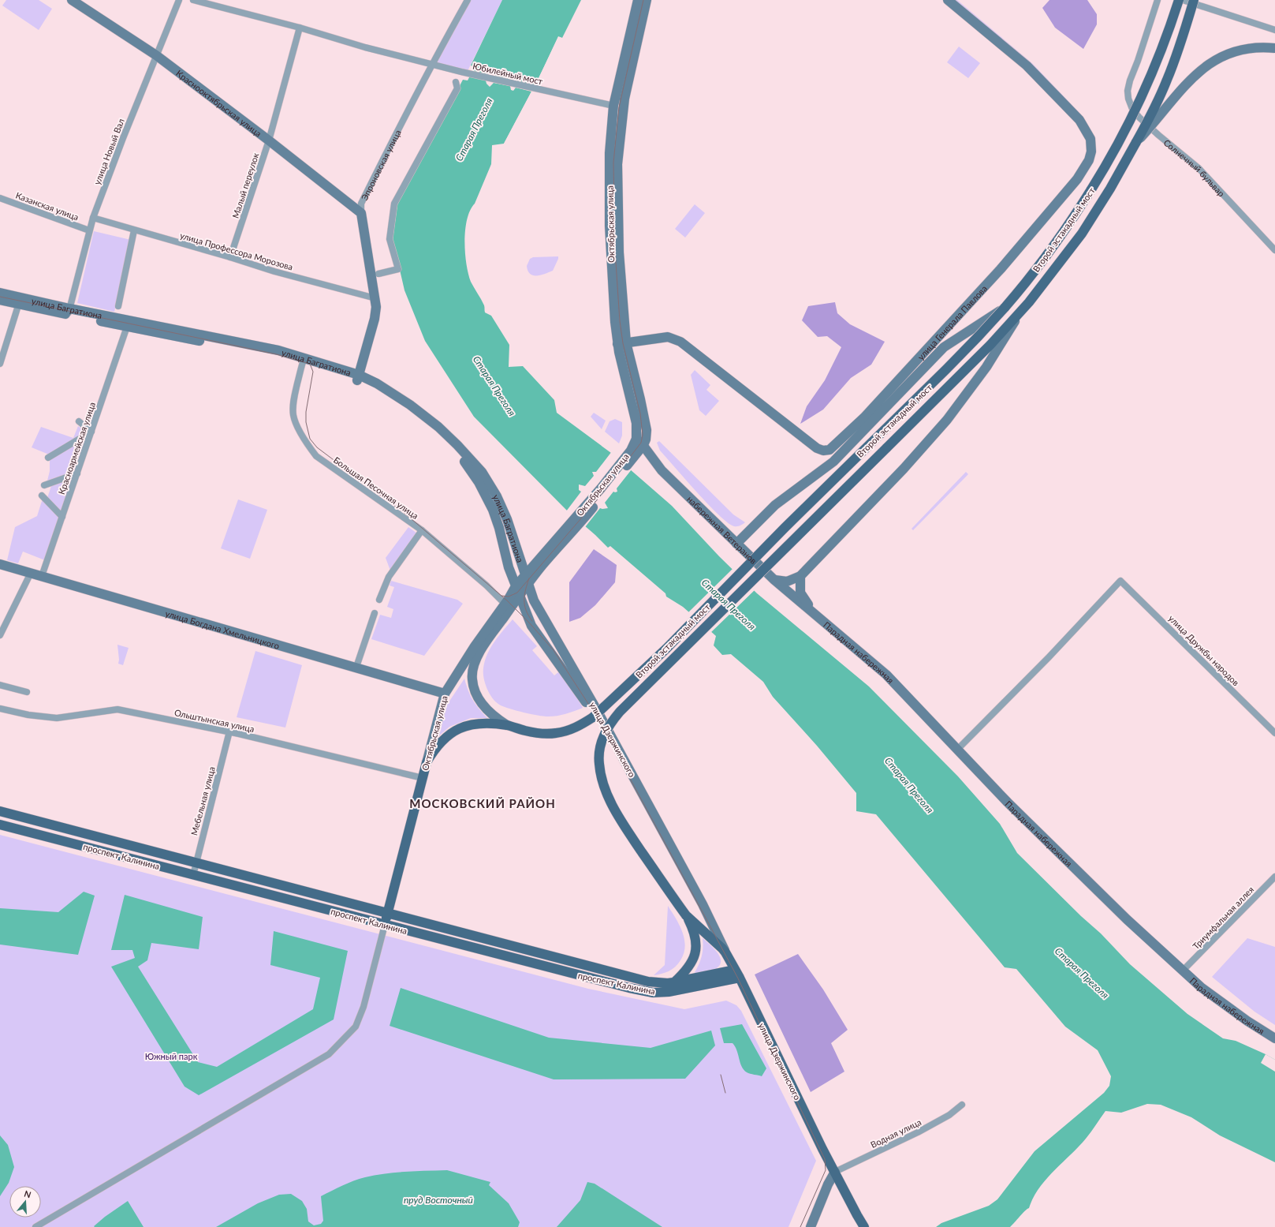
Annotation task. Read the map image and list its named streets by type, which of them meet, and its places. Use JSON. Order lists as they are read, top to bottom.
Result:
{
  "streets": {
    "main road": [
      "Краснооктябрьская улица",
      "Эпроновская улица",
      "Октябрьская улица",
      "Второй эстакадный мост",
      "улица Багратиона",
      "улица Генерала Павлова",
      "набережная Ветеранов",
      "улица Богдана Хмельницкого",
      "Парадная набережная",
      "улица Дзержинского",
      "проспект Калинина"
    ],
    "street": [
      "Юбилейный мост",
      "улица Новый Вал",
      "Солнечный бульвар",
      "Малый переулок",
      "Казанская улица",
      "улица Профессора Морозова",
      "Красноармейская улица",
      "Большая Песочная улица",
      "улица Дружбы народов",
      "Ольштынская улица",
      "Мебельная улица",
      "Триумфальная аллея",
      "Водная улица"
    ]
  },
  "crossings": [
    ["Юбилейный мост", "Эпроновская улица"],
    ["Юбилейный мост", "Октябрьская улица"],
    ["Краснооктябрьская улица", "улица Новый Вал"],
    ["Краснооктябрьская улица", "Эпроновская улица"],
    ["Краснооктябрьская улица", "Малый переулок"],
    ["улица Новый Вал", "Казанская улица"],
    ["улица Новый Вал", "улица Профессора Морозова"],
    ["улица Новый Вал", "улица Багратиона"],
    ["Эпроновская улица", "улица Профессора Морозова"],
    ["Эпроновская улица", "улица Багратиона"],
    ["Малый переулок", "улица Профессора Морозова"],
    ["Октябрьская улица", "Второй эстакадный мост"],
    ["Октябрьская улица", "улица Багратиона"],
    ["Октябрьская улица", "улица Генерала Павлова"],
    ["Октябрьская улица", "Большая Песочная улица"],
    ["Октябрьская улица", "набережная Ветеранов"],
    ["Октябрьская улица", "улица Богдана Хмельницкого"],
    ["Октябрьская улица", "Ольштынская улица"],
    ["Октябрьская улица", "улица Дзержинского"],
    ["Октябрьская улица", "проспект Калинина"],
    ["Второй эстакадный мост", "улица Багратиона"],
    ["Второй эстакадный мост", "улица Дзержинского"],
    ["улица Багратиона", "Красноармейская улица"],
    ["улица Багратиона", "Большая Песочная улица"],
    ["улица Багратиона", "улица Дзержинского"],
    ["Красноармейская улица", "улица Богдана Хмельницкого"],
    ["набережная Ветеранов", "Парадная набережная"],
    ["улица Дружбы народов", "Парадная набережная"],
    ["Парадная набережная", "Триумфальная аллея"],
    ["Ольштынская улица", "Мебельная улица"],
    ["улица Дзержинского", "проспект Калинина"],
    ["улица Дзержинского", "Водная улица"],
    ["Мебельная улица", "проспект Калинина"]
  ],
  "districts": ["МОСКОВСКИЙ РАЙОН"],
  "water": ["Старая Преголя", "пруд Восточный"],
  "parks": ["Южный парк"],
  "north": "top"
}
